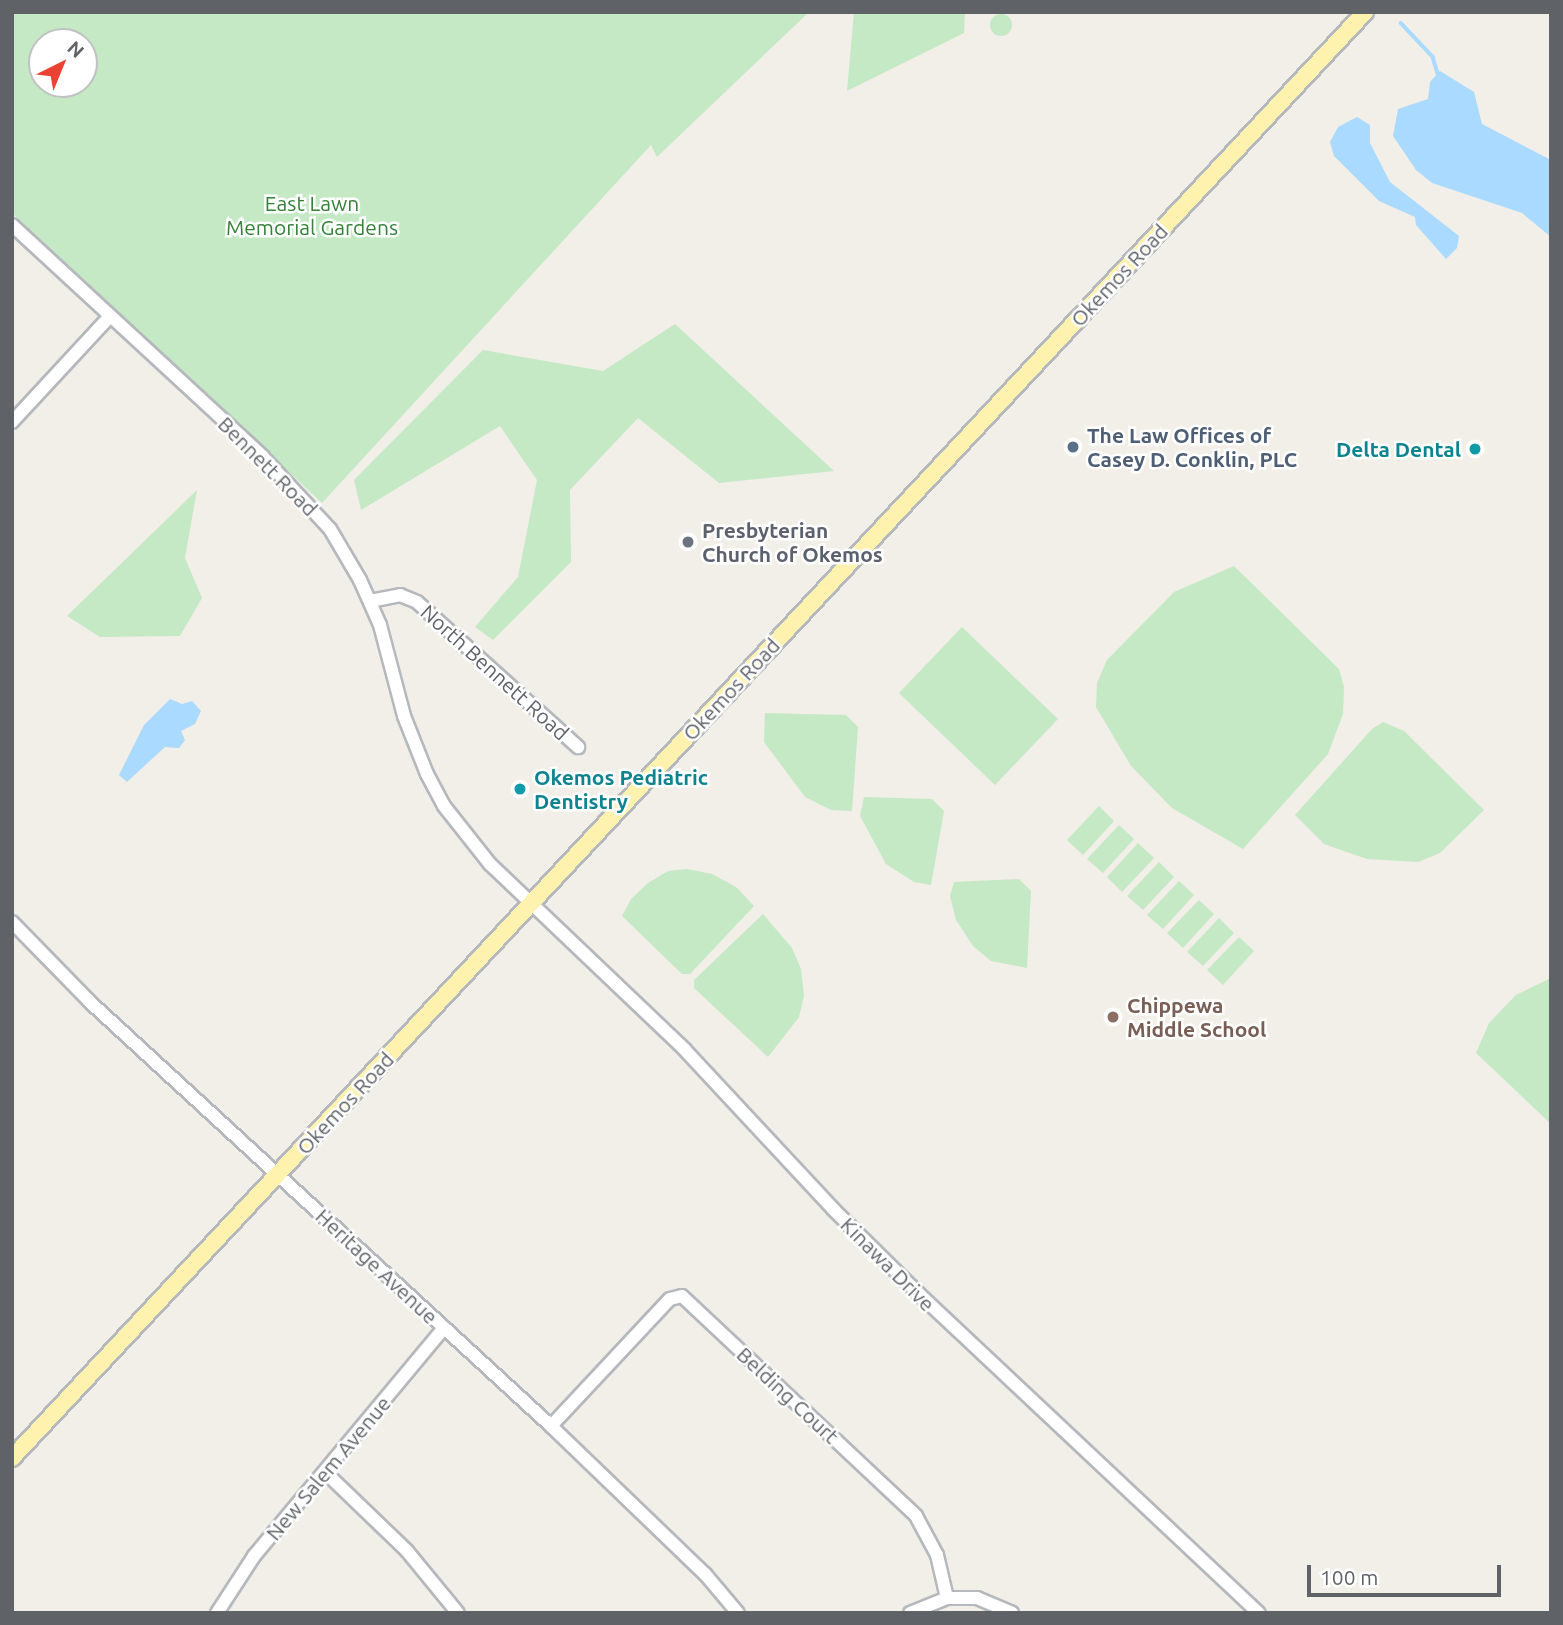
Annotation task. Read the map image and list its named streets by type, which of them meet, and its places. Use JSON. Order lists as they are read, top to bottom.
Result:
{
  "streets": {
    "main road": ["Okemos Road"],
    "street": [
      "Bennett Road",
      "North Bennett Road",
      "Kinawa Drive",
      "Heritage Avenue",
      "Belding Court",
      "New Salem Avenue"
    ]
  },
  "crossings": [
    ["Okemos Road", "Bennett Road"],
    ["Okemos Road", "Kinawa Drive"],
    ["Okemos Road", "Heritage Avenue"],
    ["Bennett Road", "North Bennett Road"],
    ["Bennett Road", "Kinawa Drive"],
    ["Heritage Avenue", "Belding Court"],
    ["Heritage Avenue", "New Salem Avenue"]
  ],
  "parks": ["East Lawn Memorial Gardens"],
  "places": [
    "The Law Offices of Casey D. Conklin, PLC",
    "Delta Dental",
    "Presbyterian Church of Okemos",
    "Okemos Pediatric Dentistry",
    "Chippewa Middle School"
  ],
  "scale_bar": "100 m",
  "north": "top right"
}
